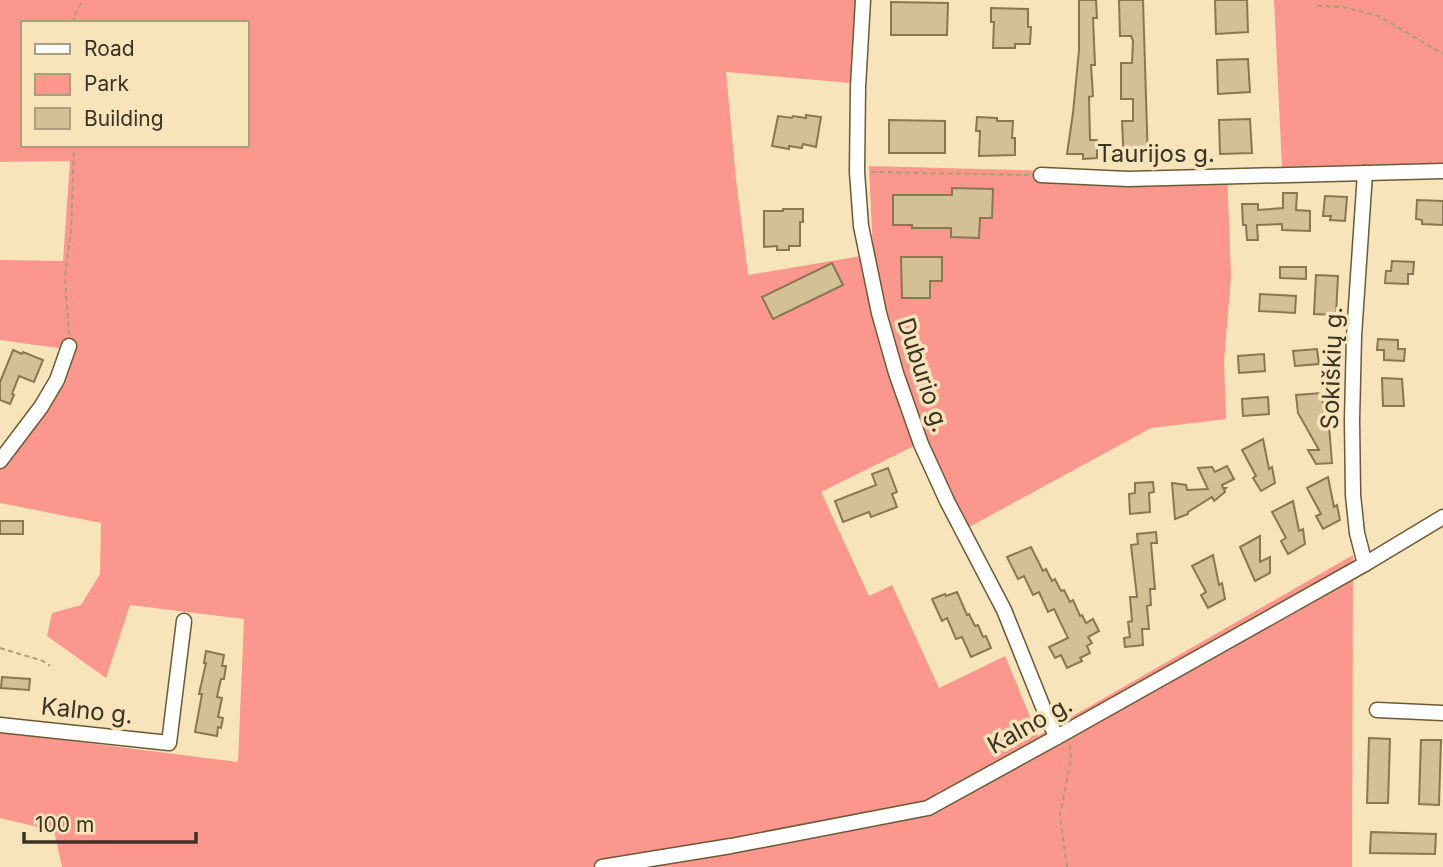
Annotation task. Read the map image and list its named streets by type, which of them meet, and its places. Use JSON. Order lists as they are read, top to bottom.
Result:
{
  "streets": {
    "street": [
      "Taurijos g.",
      "Sokiškių g.",
      "Duburio g.",
      "Kalno g."
    ]
  },
  "crossings": [
    ["Taurijos g.", "Sokiškių g."],
    ["Sokiškių g.", "Kalno g."],
    ["Duburio g.", "Kalno g."]
  ],
  "legend": ["Road", "Park", "Building"],
  "scale_bar": "100 m"
}
